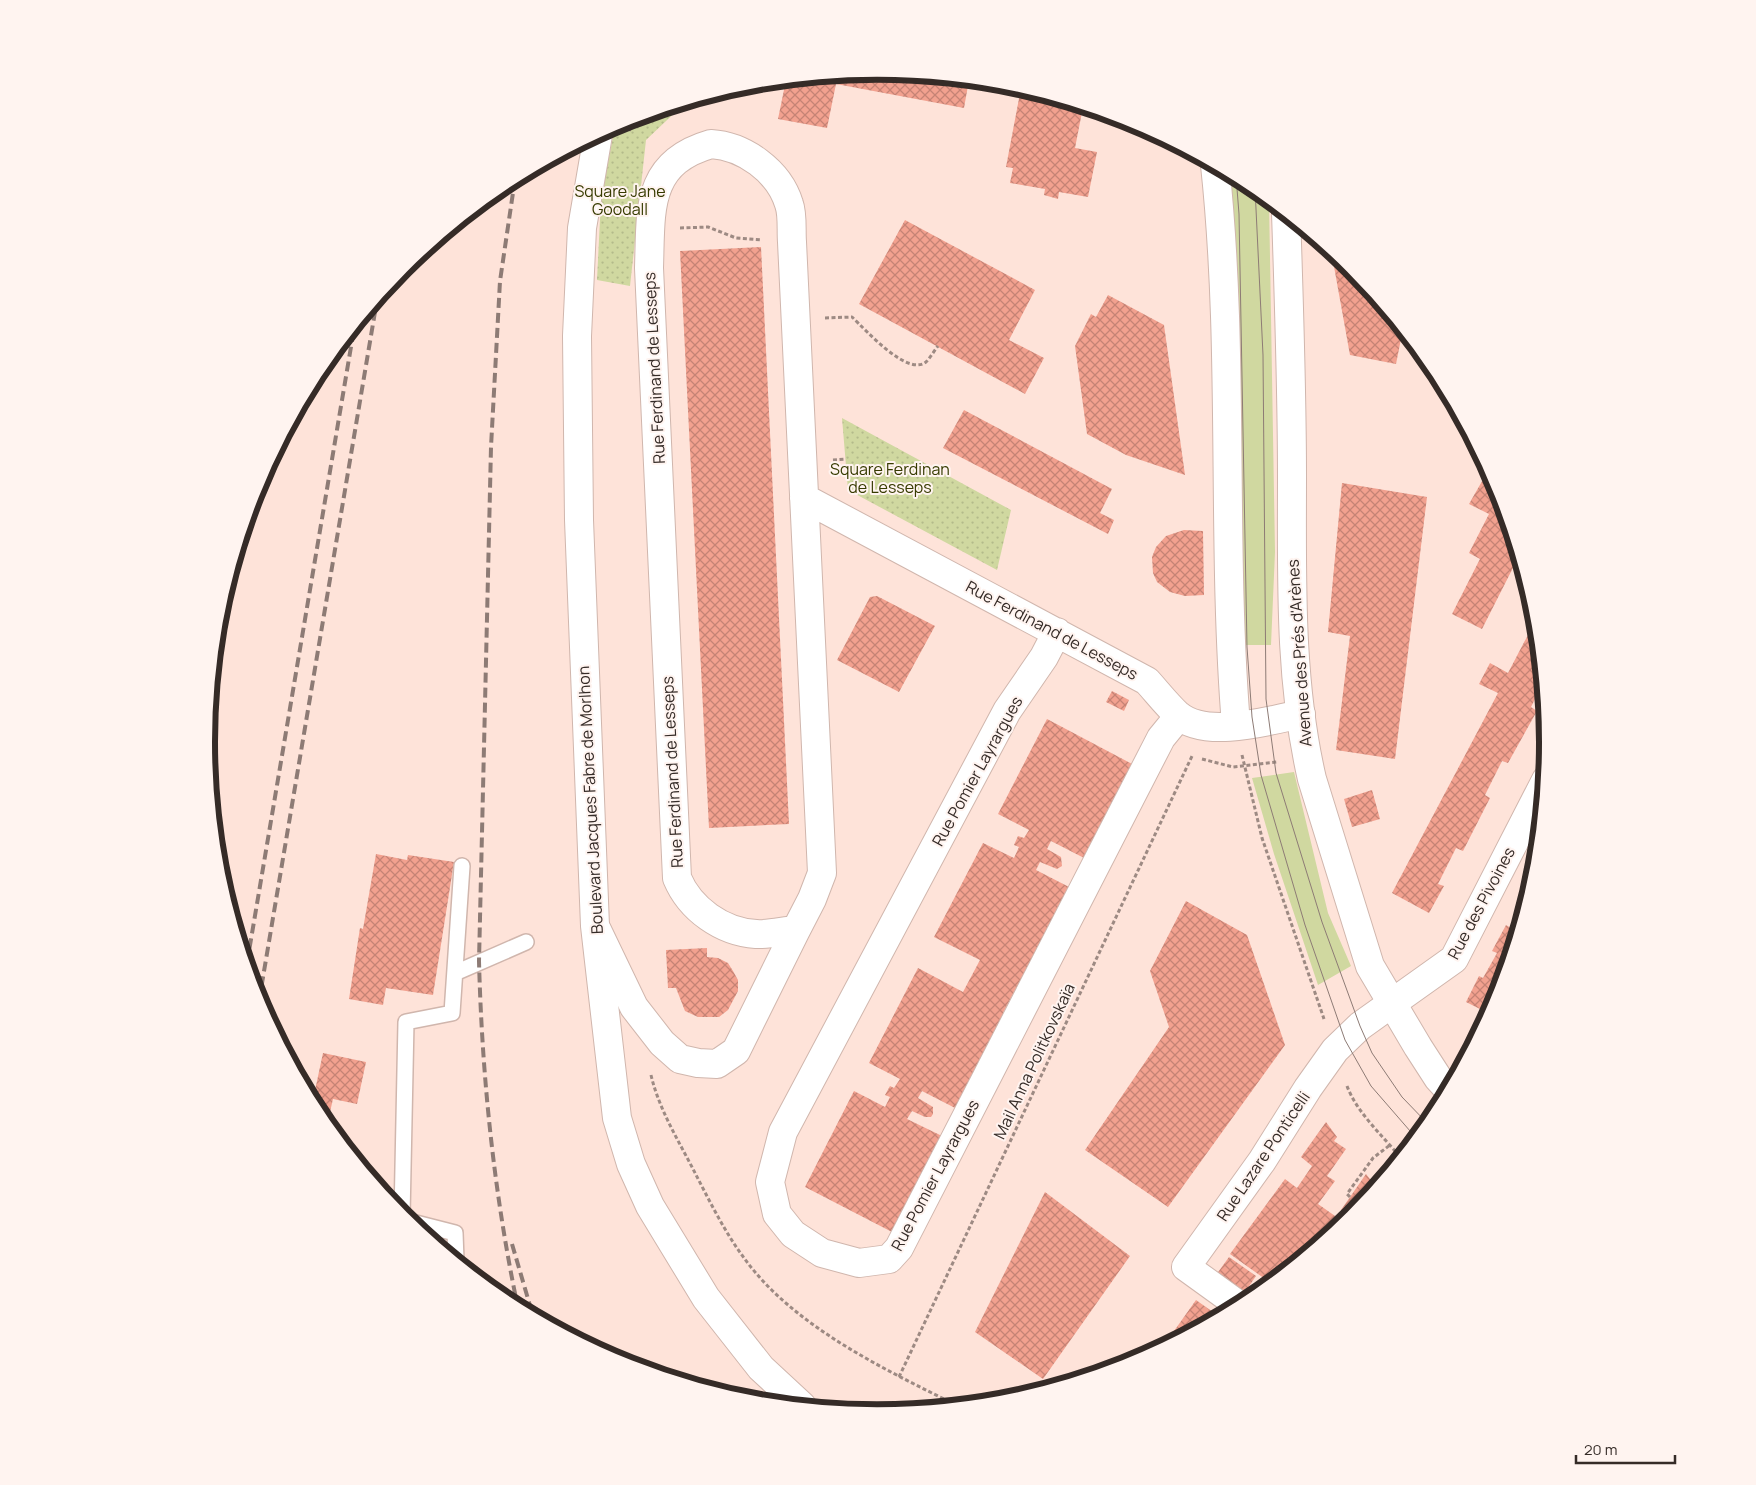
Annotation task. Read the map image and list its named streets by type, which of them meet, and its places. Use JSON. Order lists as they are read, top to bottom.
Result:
{
  "streets": {
    "street": [
      "Rue Ferdinand de Lesseps",
      "Avenue des Prés d'Arènes",
      "Rue Pomier Layrargues",
      "Boulevard Jacques Fabre de Morlhon",
      "Rue des Pivoines",
      "Rue Lazare Ponticelli"
    ],
    "path": ["Mail Anna Politkovskaïa"]
  },
  "crossings": [
    ["Rue Ferdinand de Lesseps", "Avenue des Prés d'Arènes"],
    ["Rue Ferdinand de Lesseps", "Rue Pomier Layrargues"],
    ["Rue Ferdinand de Lesseps", "Boulevard Jacques Fabre de Morlhon"],
    ["Avenue des Prés d'Arènes", "Rue des Pivoines"],
    ["Avenue des Prés d'Arènes", "Mail Anna Politkovskaïa"],
    ["Avenue des Prés d'Arènes", "Rue Lazare Ponticelli"],
    ["Rue des Pivoines", "Rue Lazare Ponticelli"]
  ],
  "parks": ["Square Jane Goodall", "Square Ferdinan de Lesseps"],
  "scale_bar": "20 m"
}
